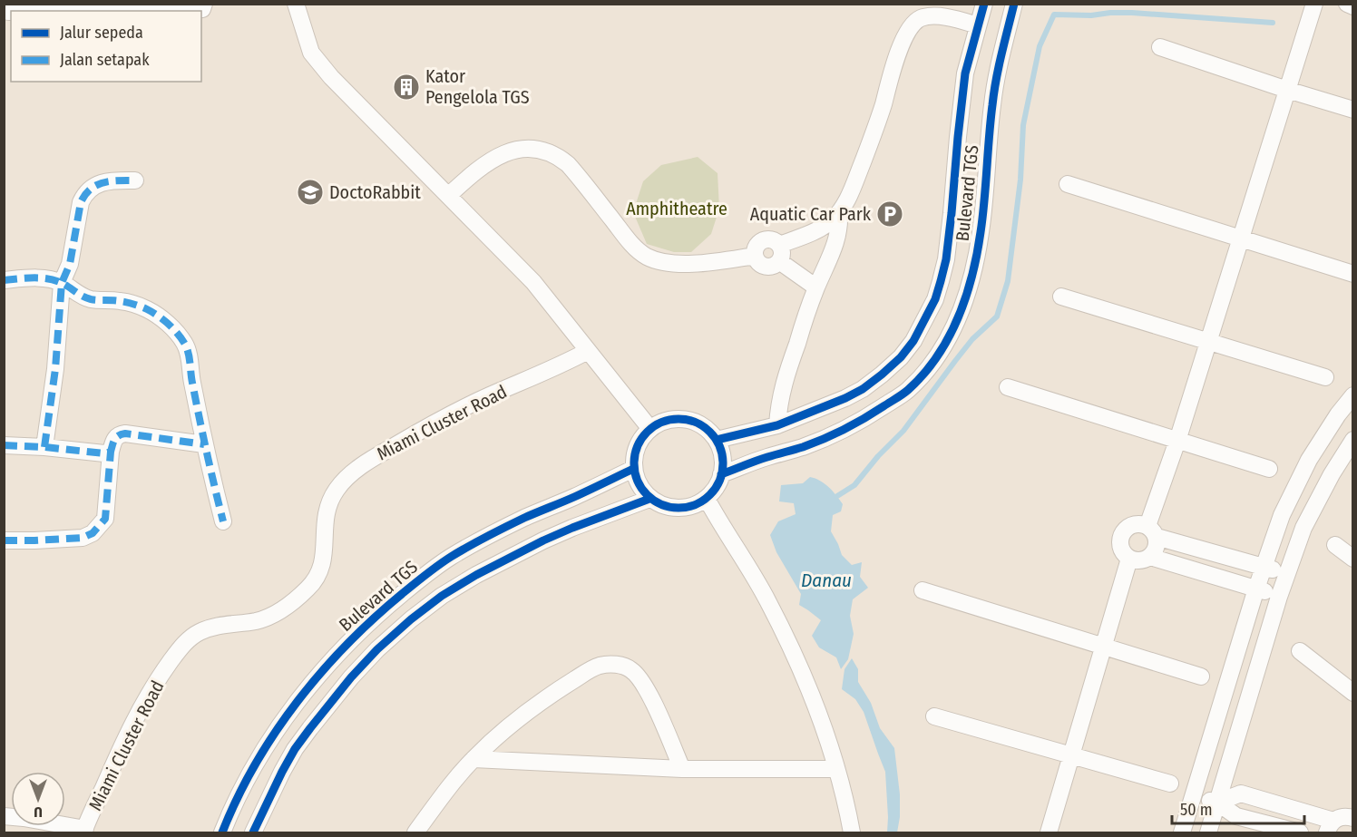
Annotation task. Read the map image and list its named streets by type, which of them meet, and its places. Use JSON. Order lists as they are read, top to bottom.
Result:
{
  "streets": {
    "street": ["Bulevard TGS", "Miami Cluster Road"]
  },
  "water": ["Danau"],
  "parks": ["Amphitheatre"],
  "places": {
    "building": ["Kator Pengelola TGS"],
    "school or university": ["DoctoRabbit"],
    "parking": ["Aquatic Car Park"]
  },
  "legend": ["Jalur sepeda", "Jalan setapak"],
  "scale_bar": "50 m",
  "north": "bottom"
}
